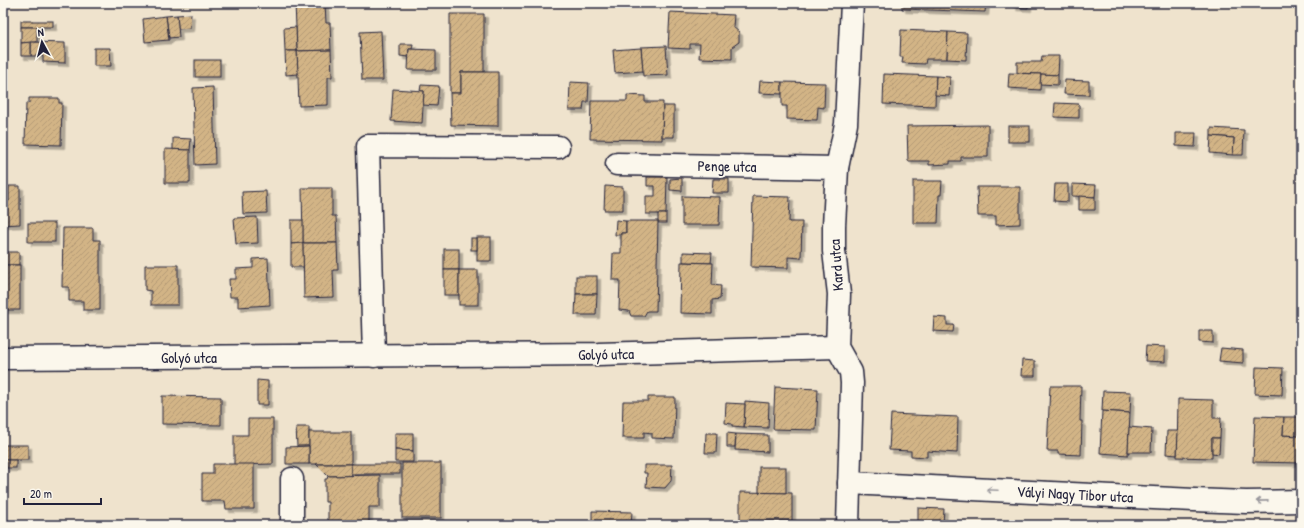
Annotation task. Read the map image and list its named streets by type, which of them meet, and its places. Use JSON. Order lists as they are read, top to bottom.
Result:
{
  "streets": {
    "street": [
      "Penge utca",
      "Kard utca",
      "Golyó utca",
      "Vályi Nagy Tibor utca"
    ]
  },
  "crossings": [
    ["Penge utca", "Kard utca"],
    ["Kard utca", "Golyó utca"]
  ],
  "one_way": ["Vályi Nagy Tibor utca"],
  "scale_bar": "20 m",
  "north": "top"
}
